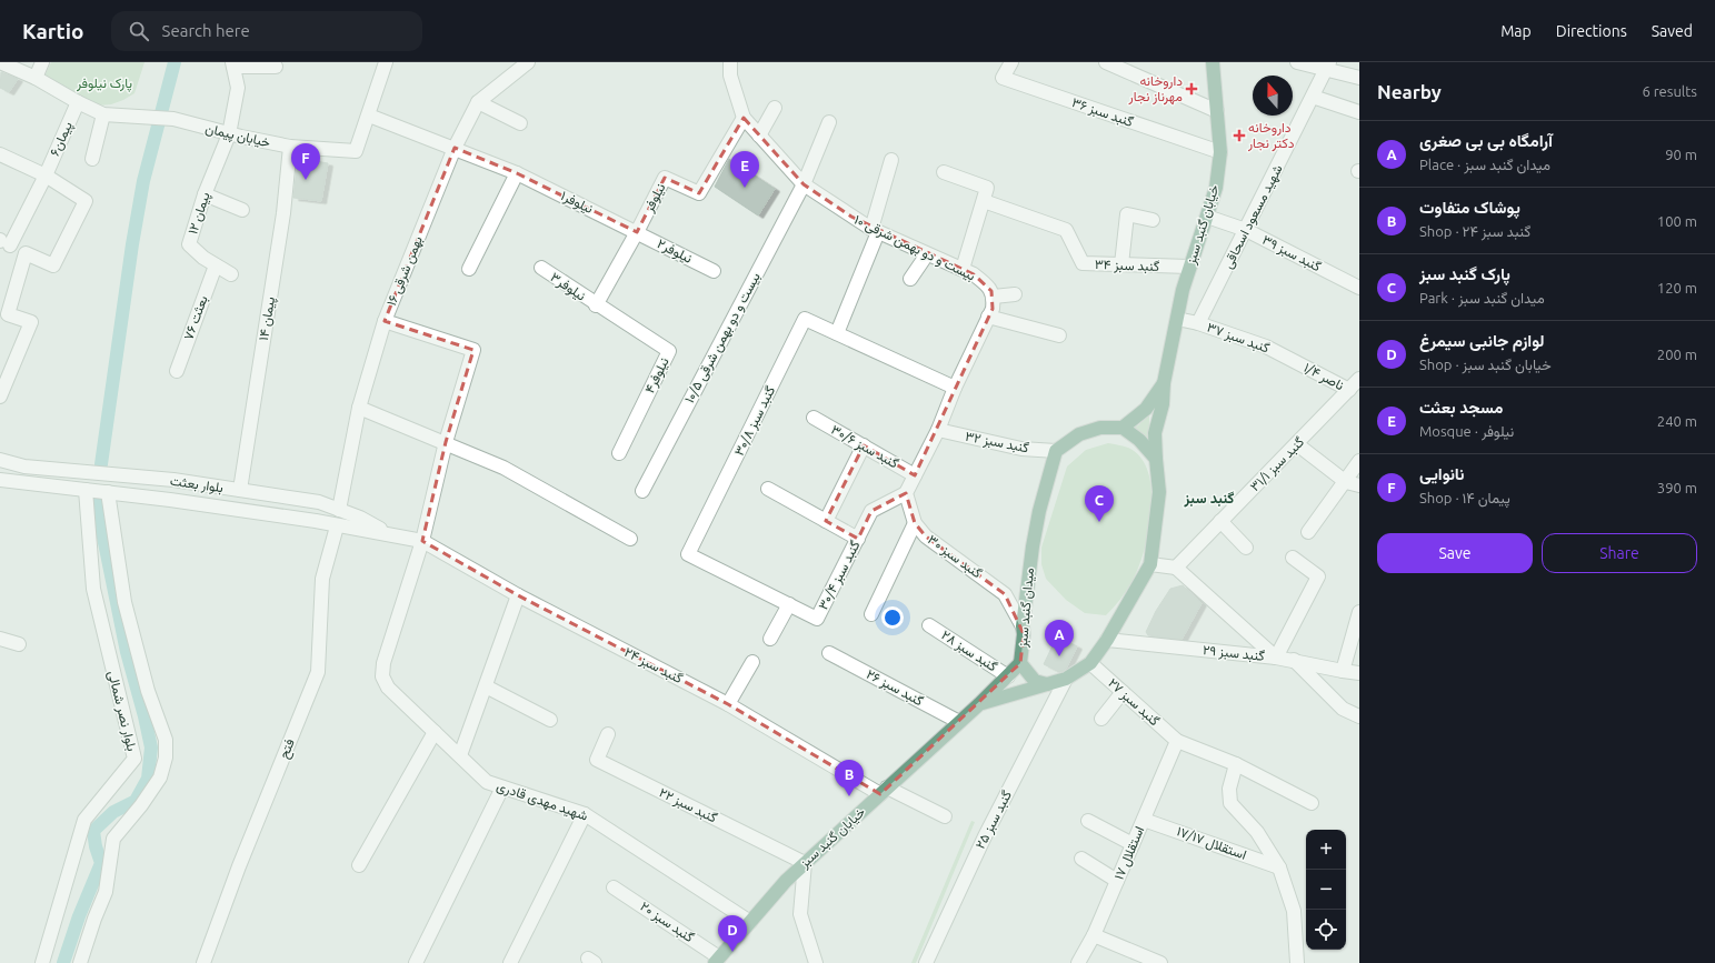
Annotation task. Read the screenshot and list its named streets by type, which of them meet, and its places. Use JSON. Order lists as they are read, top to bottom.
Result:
{
  "streets": {
    "main road": ["خیابان گنبد سبز", "میدان گنبد سبز"],
    "street": [
      "گنبد سبز ۳۶",
      "خیابان پیمان",
      "پیمان۶",
      "نیلوفر",
      "نیلوفر۱",
      "پیمان ۱۲",
      "شهید مسعود اسحاقی",
      "بیست و دو بهمن شرقی ۱۰",
      "نیلوفر۲",
      "گنبد سبز ۳۹",
      "گنبد سبز ۳۴",
      "بهمن شرقی ۱۶",
      "نیلوفر۳",
      "بعثت ۷۶",
      "پیمان ۱۴",
      "بیست و دو بهمن شرقی ۱۰/۵",
      "گنبد سبز ۳۷",
      "نیلوفر۴",
      "ناصر ۱/۴",
      "گنبد سبز ۳۰/۸",
      "گنبد سبز ۳۲",
      "گنبد سبز ۳۰/۶",
      "گنبد سبز ۳۱/۱",
      "بلوار بعثت",
      "گنبد سبز ۳۰",
      "گنبد سبز ۳۰/۴",
      "گنبد سبز ۲۸",
      "گنبد سبز ۲۹",
      "گنبد سبز ۲۴",
      "گنبد سبز ۲۶",
      "گنبد سبز ۲۷",
      "بلوار نصر شمالی",
      "فتح",
      "شهید مهدی قادری",
      "گنبد سبز ۲۲",
      "گنبد سبز ۲۵",
      "استقلال ۱۷/۱۷",
      "استقلال ۱۷",
      "گنبد سبز ۲۰"
    ]
  },
  "crossings": [
    ["گنبد سبز ۳۶", "خیابان گنبد سبز"],
    ["خیابان پیمان", "نیلوفر۱"],
    ["خیابان پیمان", "پیمان ۱۲"],
    ["خیابان پیمان", "پیمان ۱۴"],
    ["نیلوفر", "نیلوفر۱"],
    ["نیلوفر", "بیست و دو بهمن شرقی ۱۰"],
    ["نیلوفر", "نیلوفر۲"],
    ["نیلوفر", "نیلوفر۳"],
    ["نیلوفر", "نیلوفر۴"],
    ["نیلوفر۱", "نیلوفر۲"],
    ["نیلوفر۱", "بهمن شرقی ۱۶"],
    ["پیمان ۱۲", "بعثت ۷۶"],
    ["شهید مسعود اسحاقی", "گنبد سبز ۳۹"],
    ["شهید مسعود اسحاقی", "گنبد سبز ۳۷"],
    ["خیابان گنبد سبز", "گنبد سبز ۳۹"],
    ["خیابان گنبد سبز", "گنبد سبز ۳۴"],
    ["خیابان گنبد سبز", "گنبد سبز ۳۷"],
    ["خیابان گنبد سبز", "میدان گنبد سبز"],
    ["خیابان گنبد سبز", "گنبد سبز ۲۸"],
    ["خیابان گنبد سبز", "گنبد سبز ۲۴"],
    ["خیابان گنبد سبز", "گنبد سبز ۲۶"],
    ["خیابان گنبد سبز", "شهید مهدی قادری"],
    ["خیابان گنبد سبز", "گنبد سبز ۲۲"],
    ["خیابان گنبد سبز", "گنبد سبز ۲۰"],
    ["بیست و دو بهمن شرقی ۱۰", "بیست و دو بهمن شرقی ۱۰/۵"],
    ["بهمن شرقی ۱۶", "بلوار بعثت"],
    ["بهمن شرقی ۱۶", "شهید مهدی قادری"],
    ["نیلوفر۳", "نیلوفر۴"],
    ["پیمان ۱۴", "بلوار بعثت"],
    ["گنبد سبز ۳۷", "ناصر ۱/۴"],
    ["ناصر ۱/۴", "گنبد سبز ۳۱/۱"],
    ["گنبد سبز ۳۰/۸", "گنبد سبز ۳۰/۴"],
    ["گنبد سبز ۳۲", "میدان گنبد سبز"],
    ["بلوار بعثت", "گنبد سبز ۲۴"],
    ["بلوار بعثت", "بلوار نصر شمالی"],
    ["بلوار بعثت", "فتح"],
    ["بلوار بعثت", "شهید مهدی قادری"],
    ["گنبد سبز ۳۰", "گنبد سبز ۳۰/۴"],
    ["گنبد سبز ۳۰", "میدان گنبد سبز"],
    ["گنبد سبز ۲۴", "شهید مهدی قادری"],
    ["گنبد سبز ۲۷", "استقلال ۱۷"],
    ["استقلال ۱۷/۱۷", "استقلال ۱۷"]
  ],
  "districts": ["گنبد سبز"],
  "parks": ["پارک نیلوفر"],
  "places": {
    "health": ["داروخانه مهرناز نجار", "داروخانه دکتر نجار"]
  },
  "north": "top",
  "page": {
    "header": "Kartio",
    "search": "Search here",
    "nav": ["Map", "Directions", "Saved"],
    "heading": ["Nearby", "6 results"],
    "list": [
      {
        "mark": "A",
        "name": "آرامگاه بی بی صغری",
        "note": "Place · میدان گنبد سبز",
        "value": "90 m"
      },
      {
        "mark": "B",
        "name": "پوشاک متفاوت",
        "note": "Shop · گنبد سبز ۲۴",
        "value": "100 m"
      },
      {
        "mark": "C",
        "name": "پارک گنبد سبز",
        "note": "Park · میدان گنبد سبز",
        "value": "120 m"
      },
      {
        "mark": "D",
        "name": "لوازم جانبی سیمرغ",
        "note": "Shop · خیابان گنبد سبز",
        "value": "200 m"
      },
      {
        "mark": "E",
        "name": "مسجد بعثت",
        "note": "Mosque · نیلوفر",
        "value": "240 m"
      },
      {
        "mark": "F",
        "name": "نانوایی",
        "note": "Shop · پیمان ۱۴",
        "value": "390 m"
      }
    ],
    "pins": [
      "F",
      "E",
      "C",
      "A",
      "B",
      "D"
    ],
    "buttons": ["Save", "Share"],
    "map_buttons": ["+", "−"]
  }
}
